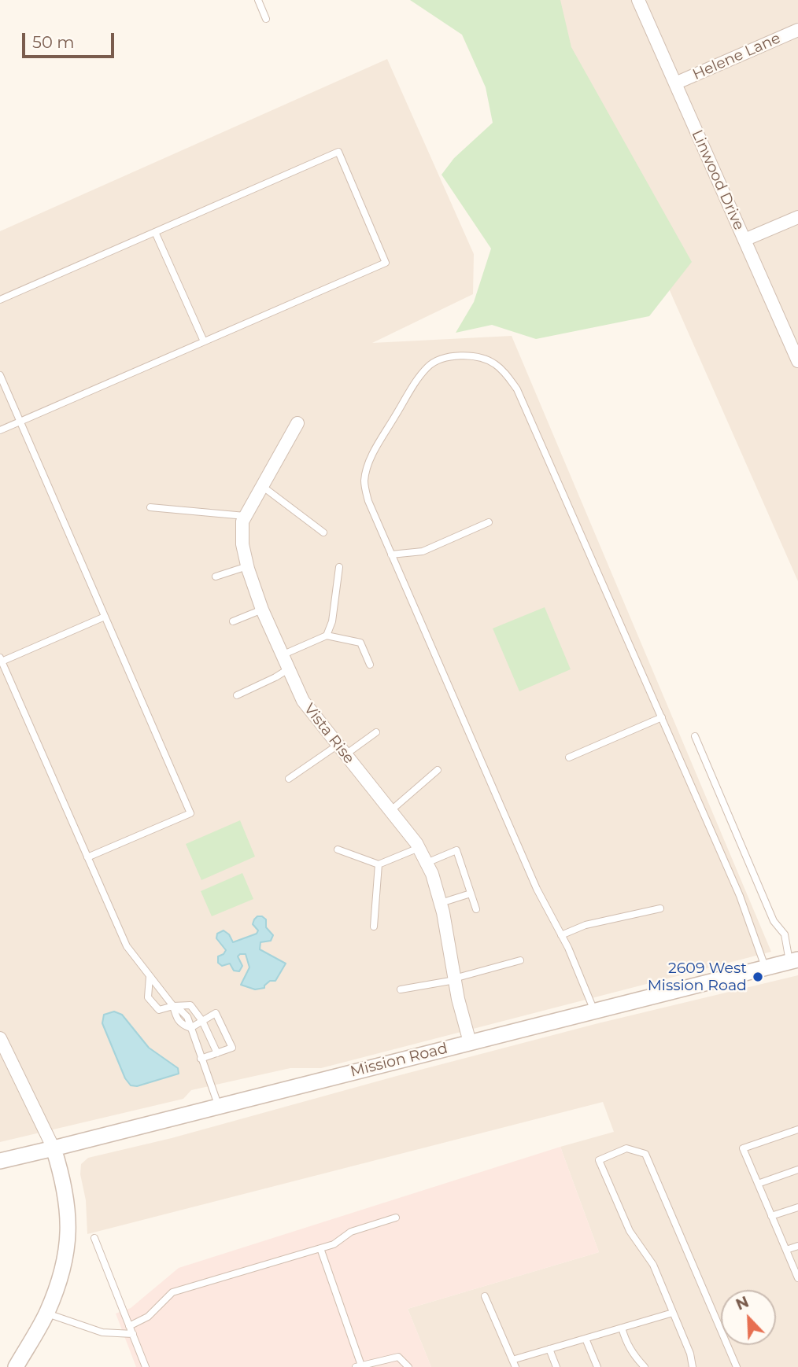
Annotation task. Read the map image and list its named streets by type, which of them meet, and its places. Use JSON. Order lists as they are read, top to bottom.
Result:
{
  "streets": {
    "street": [
      "Helene Lane",
      "Linwood Drive",
      "Vista Rise",
      "Mission Road"
    ]
  },
  "crossings": [
    ["Helene Lane", "Linwood Drive"],
    ["Vista Rise", "Mission Road"]
  ],
  "places": ["2609 West Mission Road"],
  "scale_bar": "50 m",
  "north": "top left"
}
